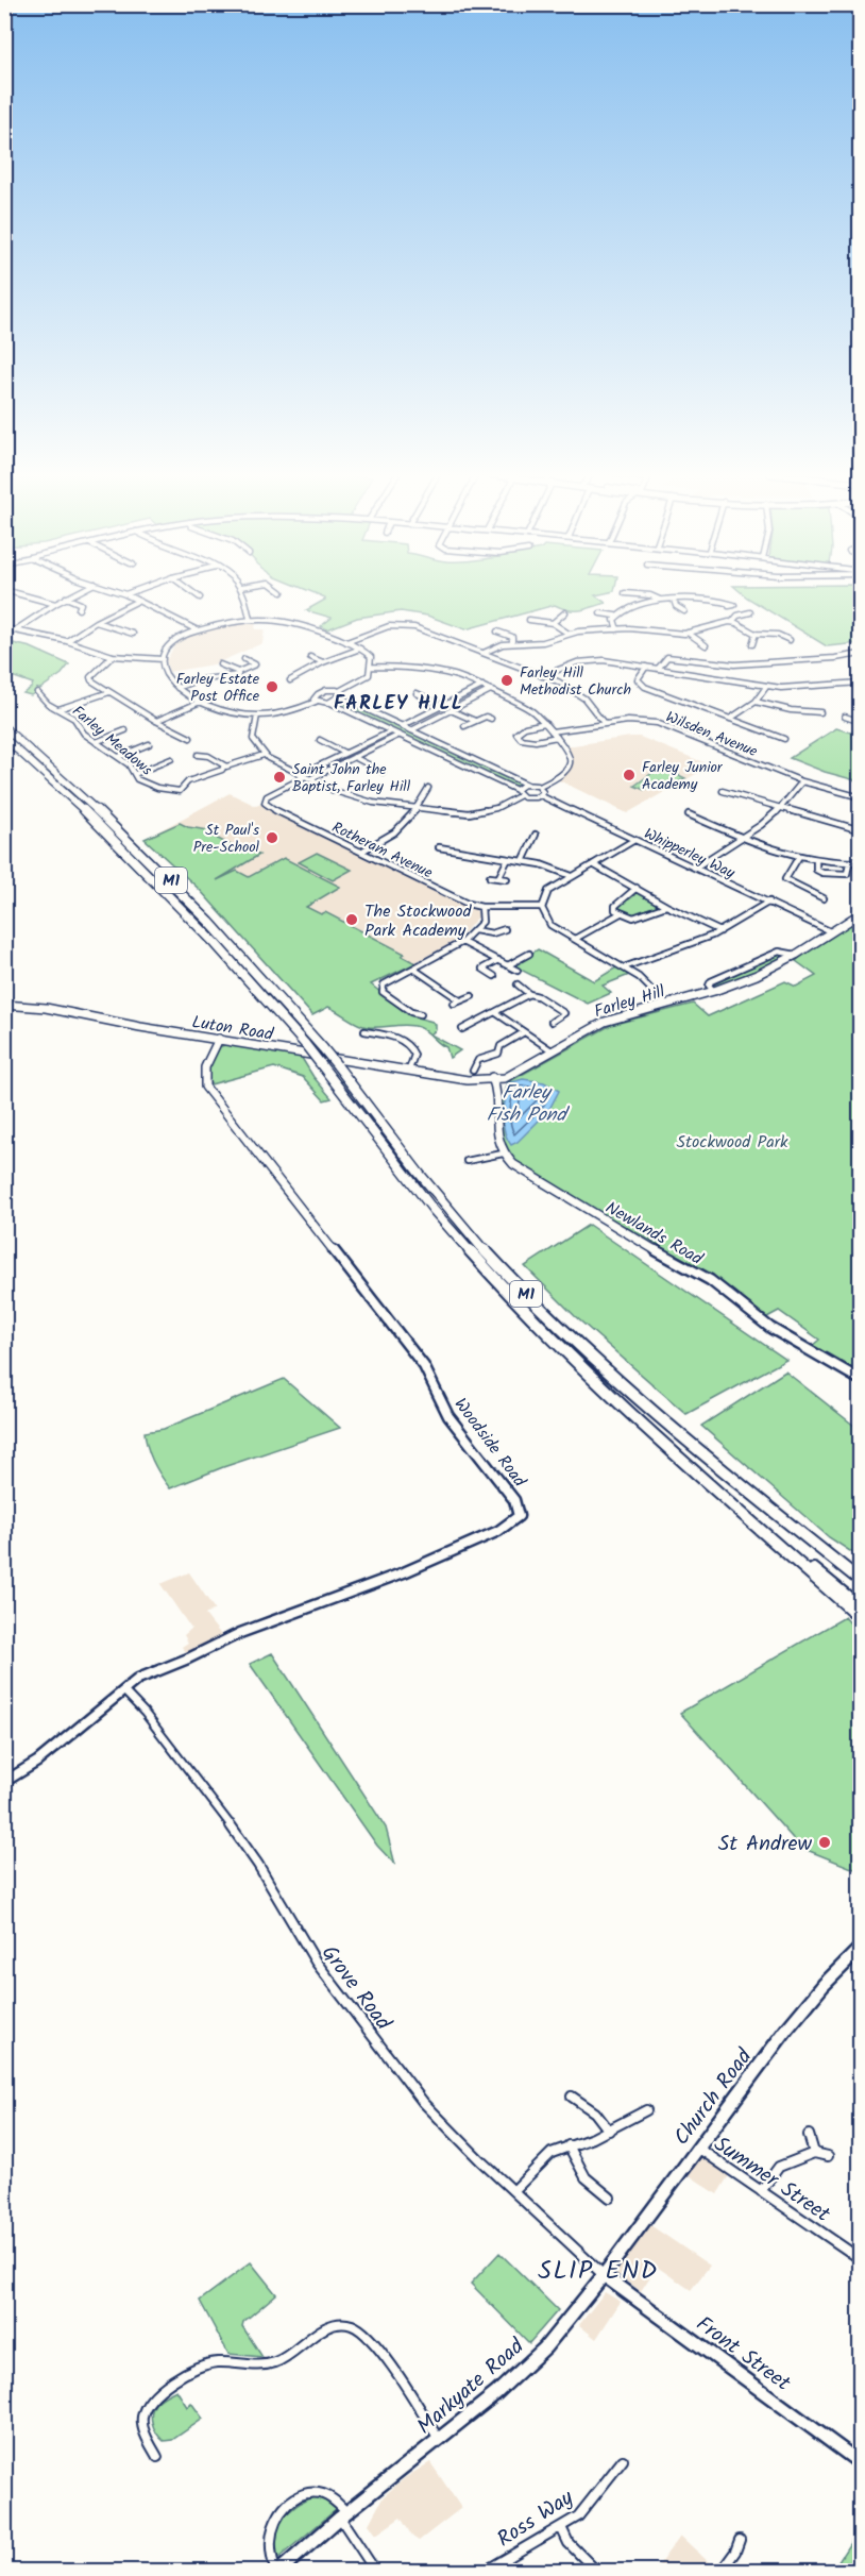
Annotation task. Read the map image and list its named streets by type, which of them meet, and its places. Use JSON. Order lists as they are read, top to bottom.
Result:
{
  "streets": {
    "highway": ["M1"],
    "street": [
      "Wilsden Avenue",
      "Farley Meadows",
      "Rotheram Avenue",
      "Whipperley Way",
      "Farley Hill",
      "Luton Road",
      "Newlands Road",
      "Woodside Road",
      "Grove Road",
      "Church Road",
      "Summer Street",
      "Front Street",
      "Markyate Road",
      "Ross Way"
    ]
  },
  "crossings": [
    ["Whipperley Way", "Farley Hill"],
    ["Farley Hill", "Luton Road"],
    ["Luton Road", "Woodside Road"],
    ["Woodside Road", "Grove Road"],
    ["Grove Road", "Church Road"],
    ["Grove Road", "Front Street"],
    ["Grove Road", "Markyate Road"],
    ["Church Road", "Summer Street"],
    ["Church Road", "Front Street"],
    ["Church Road", "Markyate Road"],
    ["Front Street", "Markyate Road"]
  ],
  "districts": ["FARLEY HILL", "SLIP END"],
  "water": ["Farley Fish Pond"],
  "parks": ["Stockwood Park"],
  "places": [
    "Farley Hill Methodist Church",
    "Farley Estate Post Office",
    "Farley Junior Academy",
    "Saint John the Baptist, Farley Hill",
    "St Paul's Pre-School",
    "The Stockwood Park Academy",
    "St Andrew"
  ]
}
